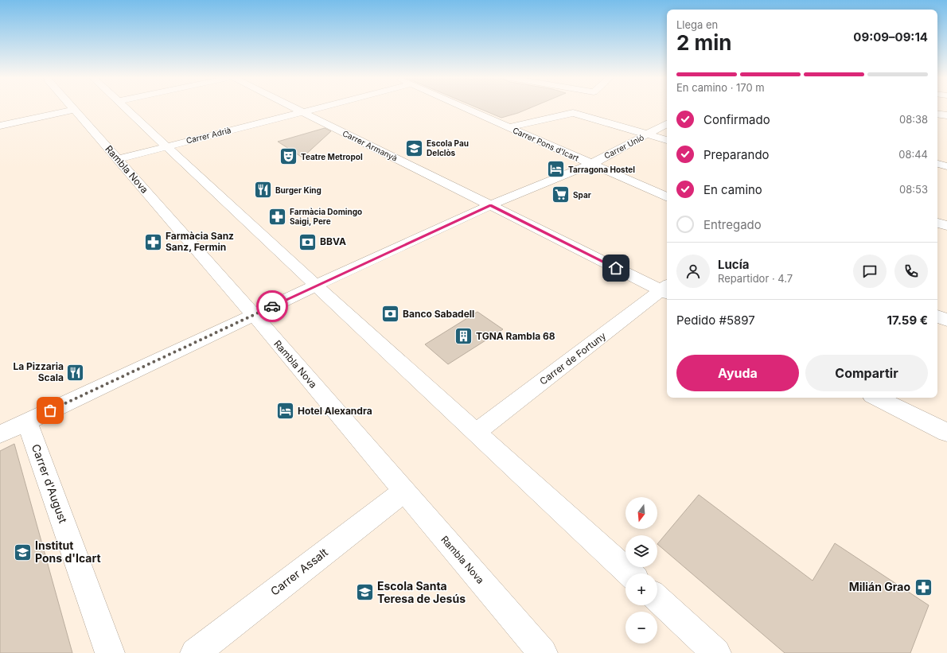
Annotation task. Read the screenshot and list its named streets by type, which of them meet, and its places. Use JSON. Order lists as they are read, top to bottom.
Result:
{
  "streets": {
    "street": [
      "Carrer Adrià",
      "Carrer Pons d'Icart",
      "Carrer Armanyà",
      "Carrer Unió",
      "Rambla Nova",
      "Carrer de Fortuny",
      "Carrer d'August",
      "Carrer Assalt"
    ]
  },
  "crossings": [
    ["Carrer Adrià", "Carrer Armanyà"],
    ["Carrer Adrià", "Rambla Nova"],
    ["Carrer Pons d'Icart", "Carrer Unió"],
    ["Carrer Armanyà", "Carrer Unió"],
    ["Carrer Armanyà", "Carrer de Fortuny"],
    ["Carrer Unió", "Rambla Nova"],
    ["Carrer Unió", "Carrer d'August"],
    ["Rambla Nova", "Carrer Assalt"]
  ],
  "places": {
    "school or university": ["Escola Pau Delclòs", "Institut Pons d'Icart", "Escola Santa Teresa de Jesús"],
    "theatre": ["Teatre Metropol"],
    "hotel": ["Tarragona Hostel", "Hotel Alexandra"],
    "restaurant": ["Burger King", "La Pizzaria Scala"],
    "supermarket": ["Spar"],
    "pharmacy": ["Farmàcia Domingo Saigi, Pere", "Farmàcia Sanz Sanz, Fermin", "Milián Grao"],
    "bank": ["BBVA", "Banco Sabadell"],
    "building": ["TGNA Rambla 68"]
  },
  "north": "bottom",
  "page": {
    "heading": ["2 min", "Llega en", "09:09–09:14"],
    "panel": [
      "Lucía",
      "Repartidor · 4.7",
      "Pedido #5897",
      "17.59 €"
    ],
    "bar": "En camino · 170 m",
    "list": [
      ["Confirmado", "08:38"],
      ["Preparando", "08:44"],
      ["En camino", "08:53"],
      "Entregado"
    ],
    "buttons": ["Ayuda", "Compartir"],
    "map_buttons": ["+", "−"]
  }
}
